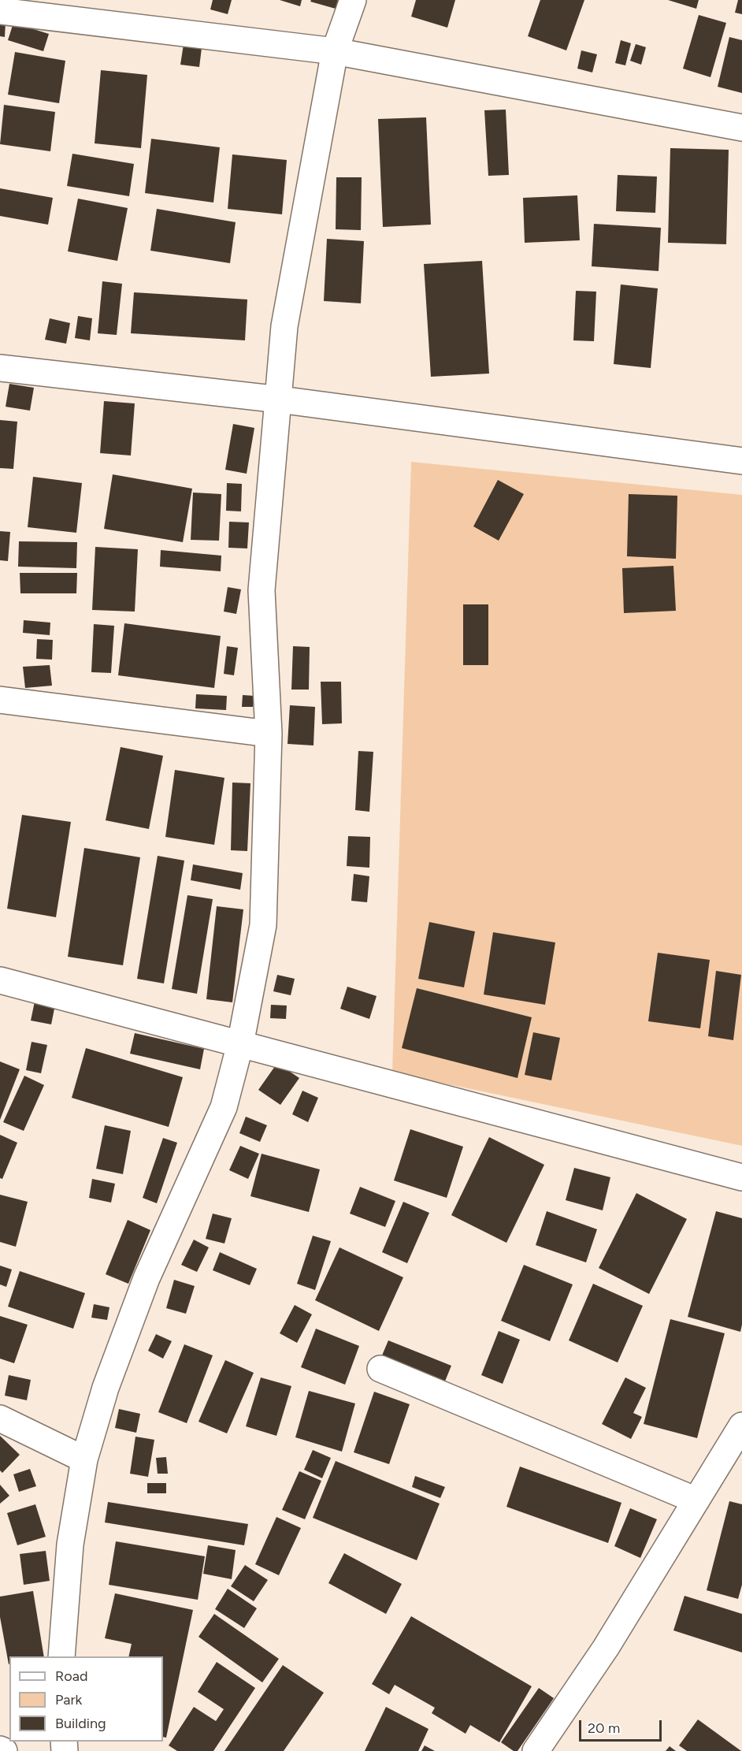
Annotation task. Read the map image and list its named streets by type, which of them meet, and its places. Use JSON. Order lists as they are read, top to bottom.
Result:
{
  "legend": ["Road", "Park", "Building"],
  "scale_bar": "20 m"
}
